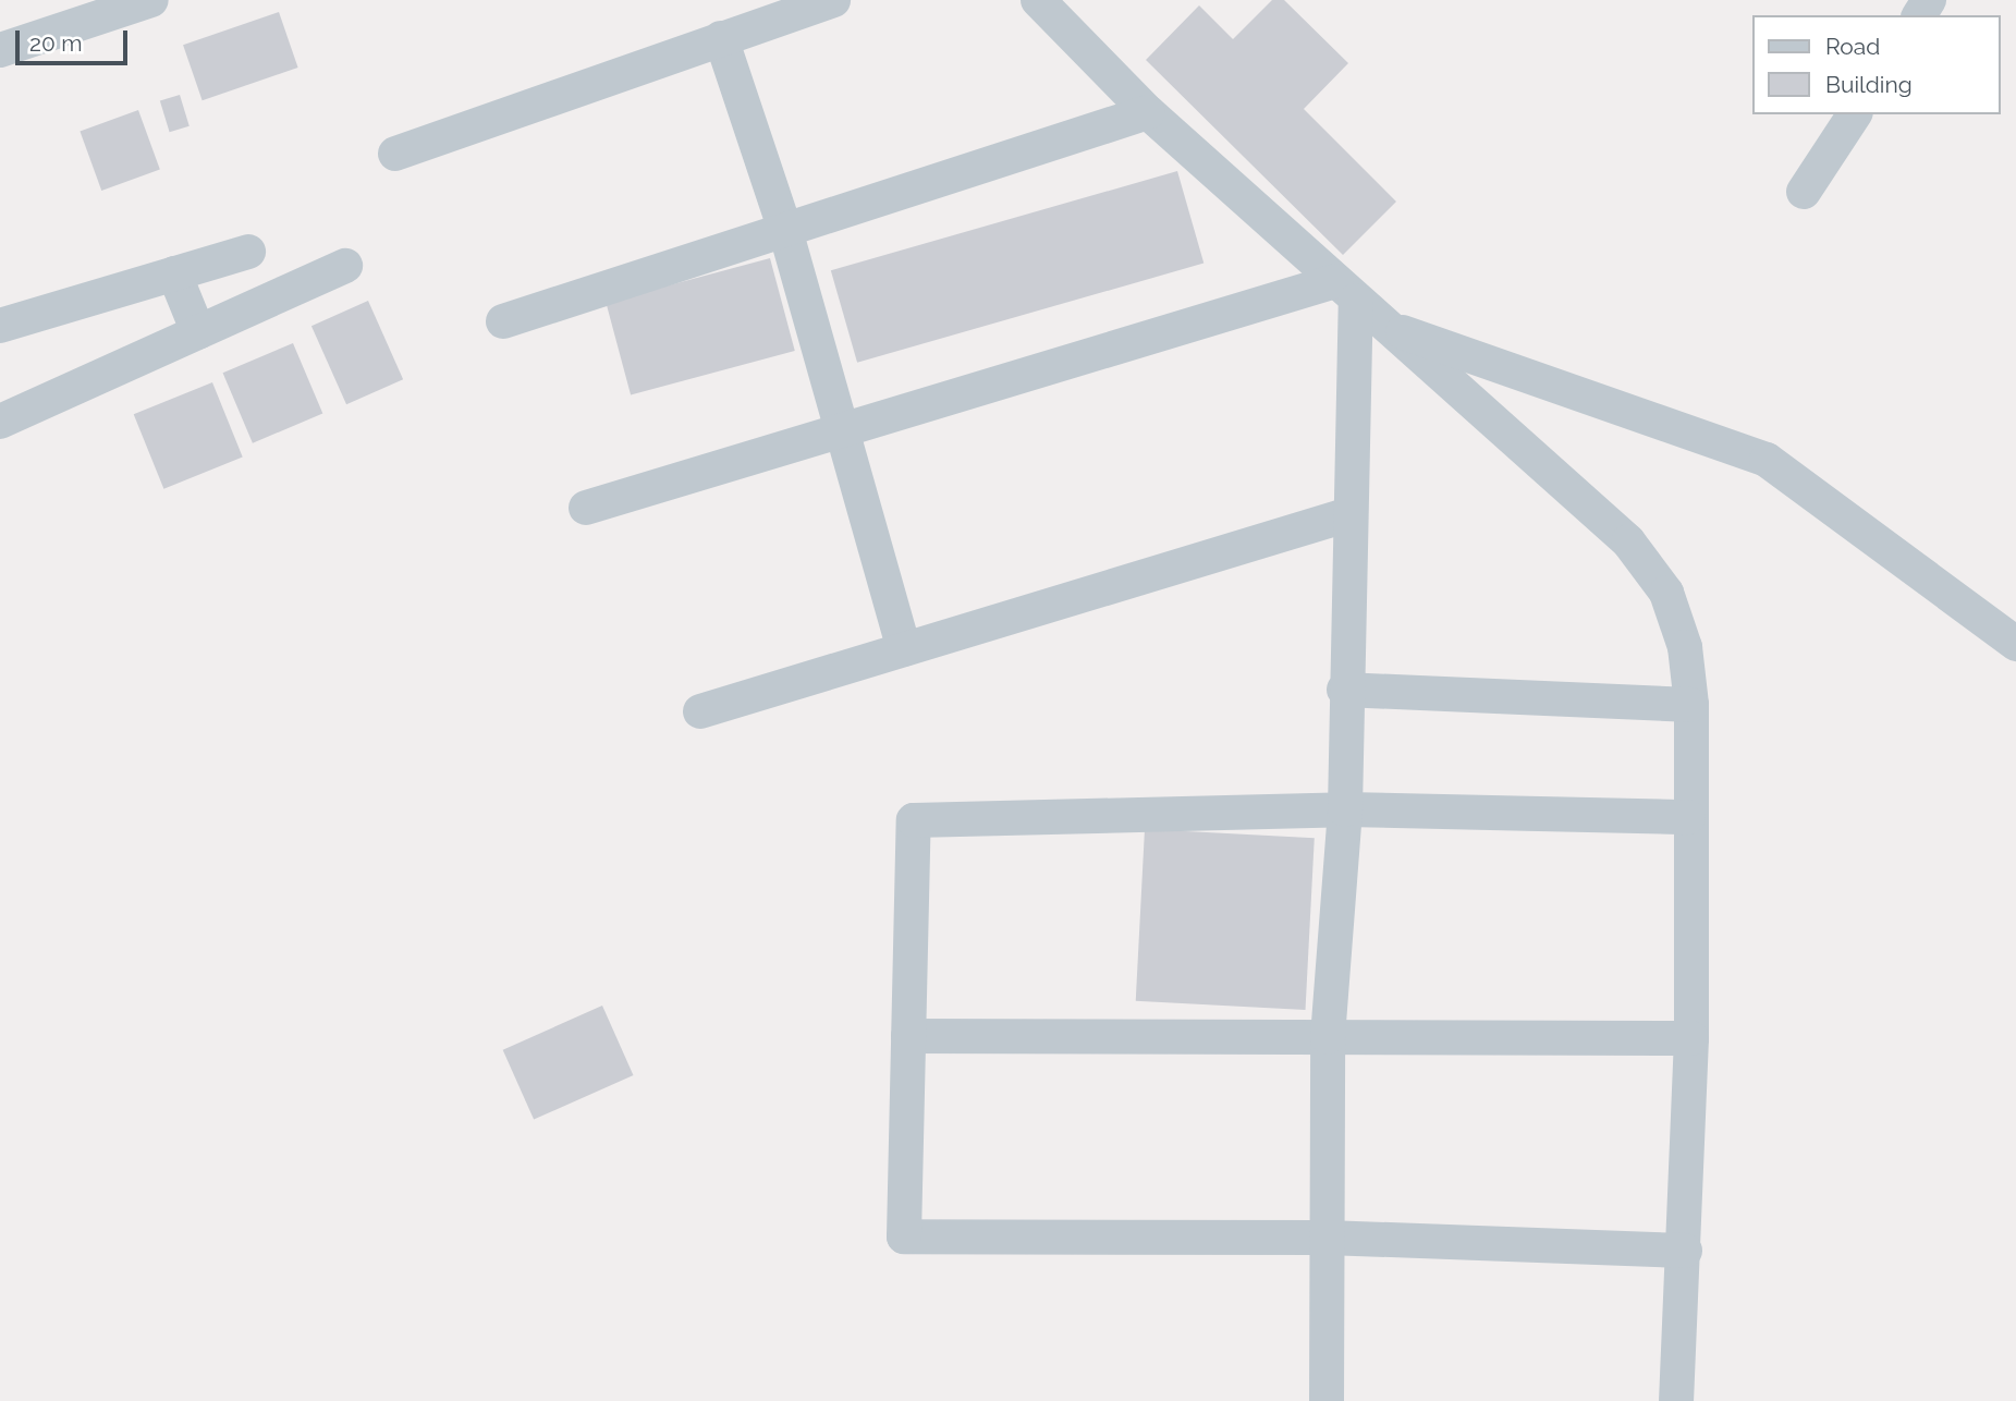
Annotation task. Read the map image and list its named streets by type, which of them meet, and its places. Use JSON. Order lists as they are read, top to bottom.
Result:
{
  "legend": ["Road", "Building"],
  "scale_bar": "20 m"
}
